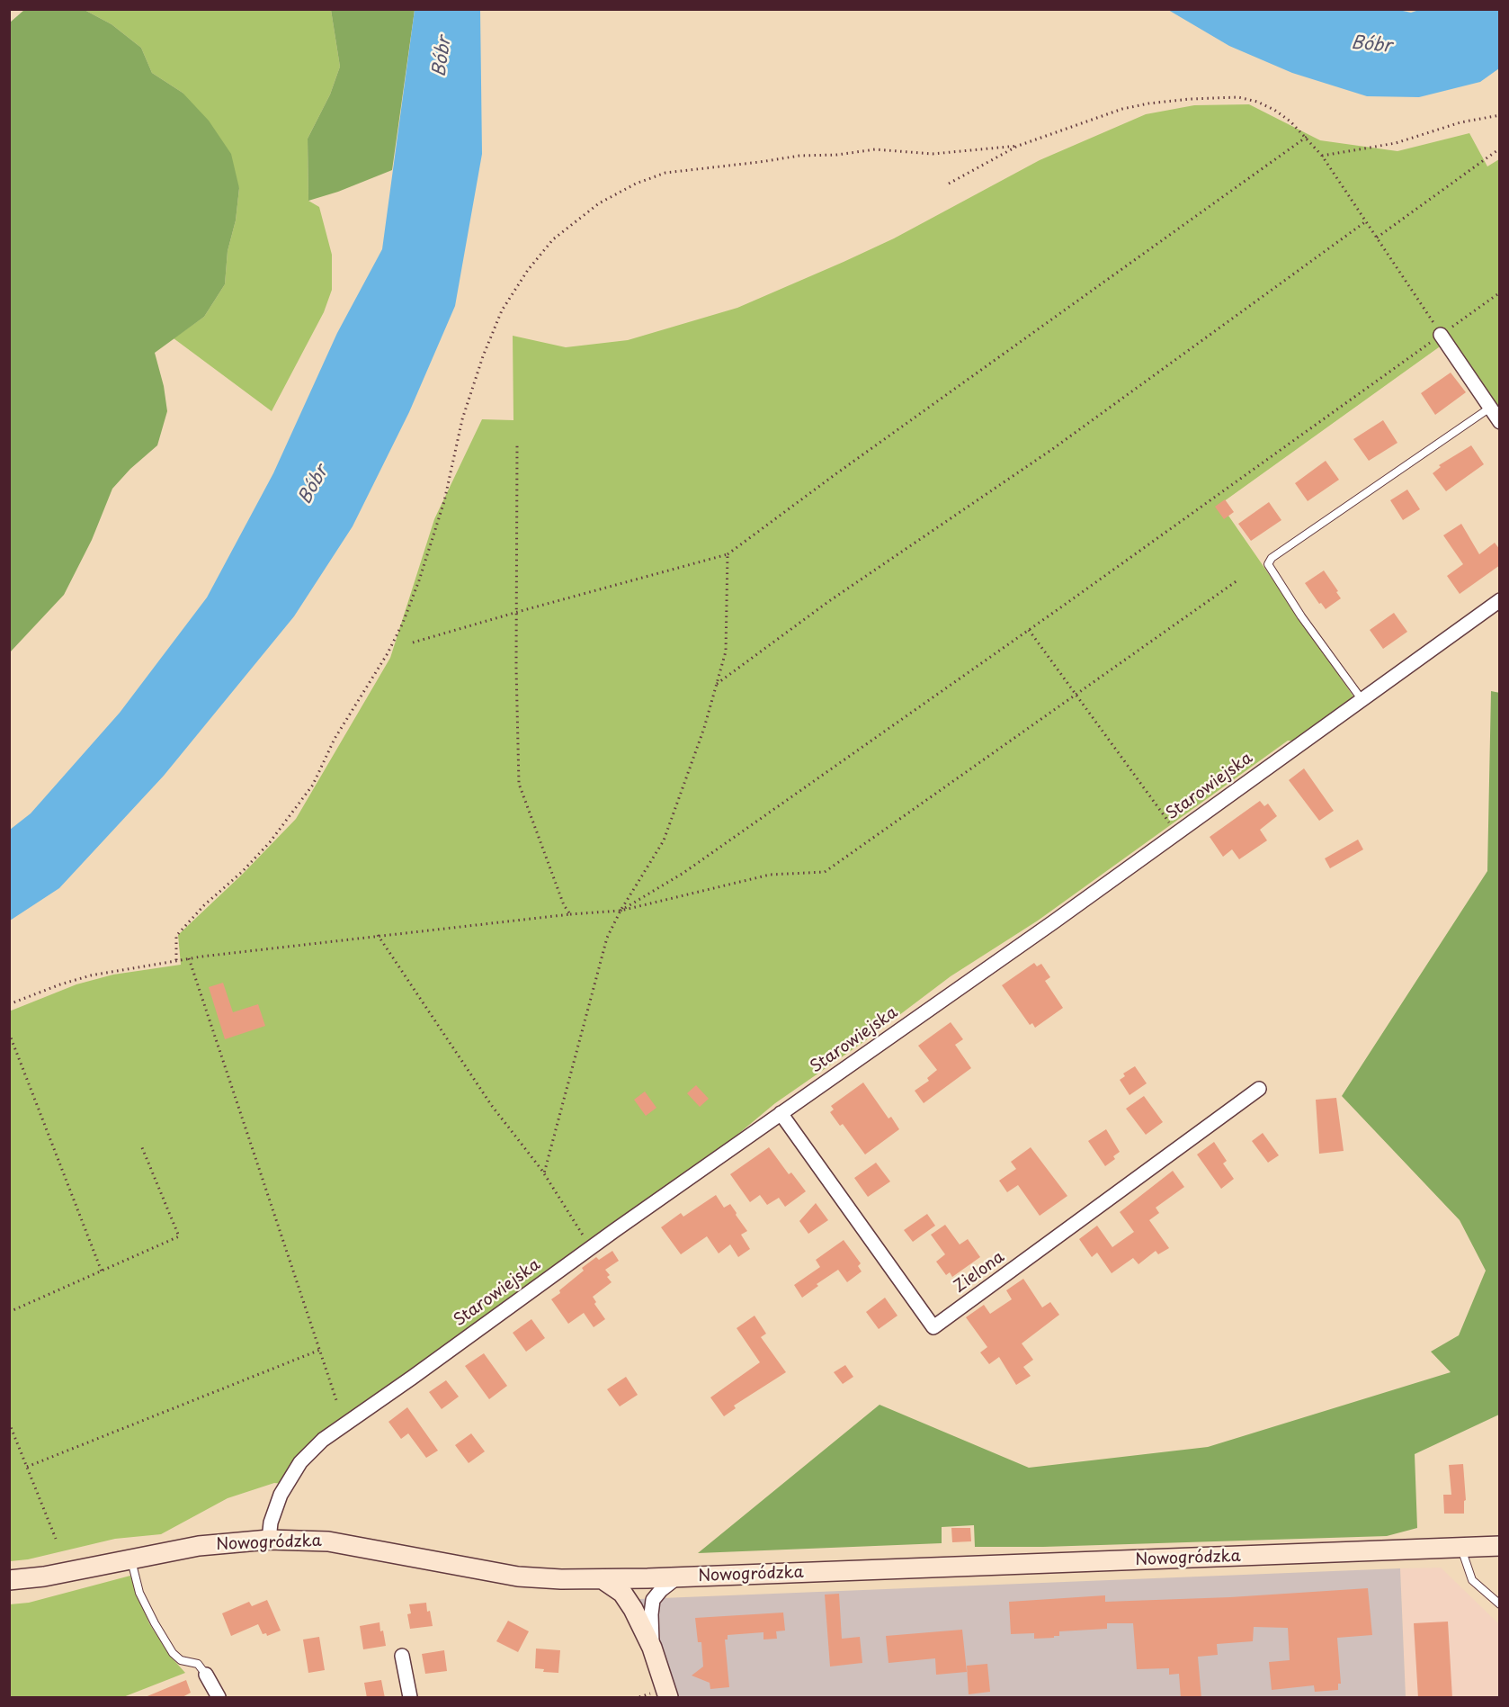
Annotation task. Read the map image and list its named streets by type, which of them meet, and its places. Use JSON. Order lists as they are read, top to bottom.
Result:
{
  "streets": {
    "main road": ["Nowogródzka"],
    "street": ["Starowiejska", "Zielona"]
  },
  "crossings": [
    ["Starowiejska", "Zielona"],
    ["Starowiejska", "Nowogródzka"]
  ],
  "water": ["Bóbr"]
}
